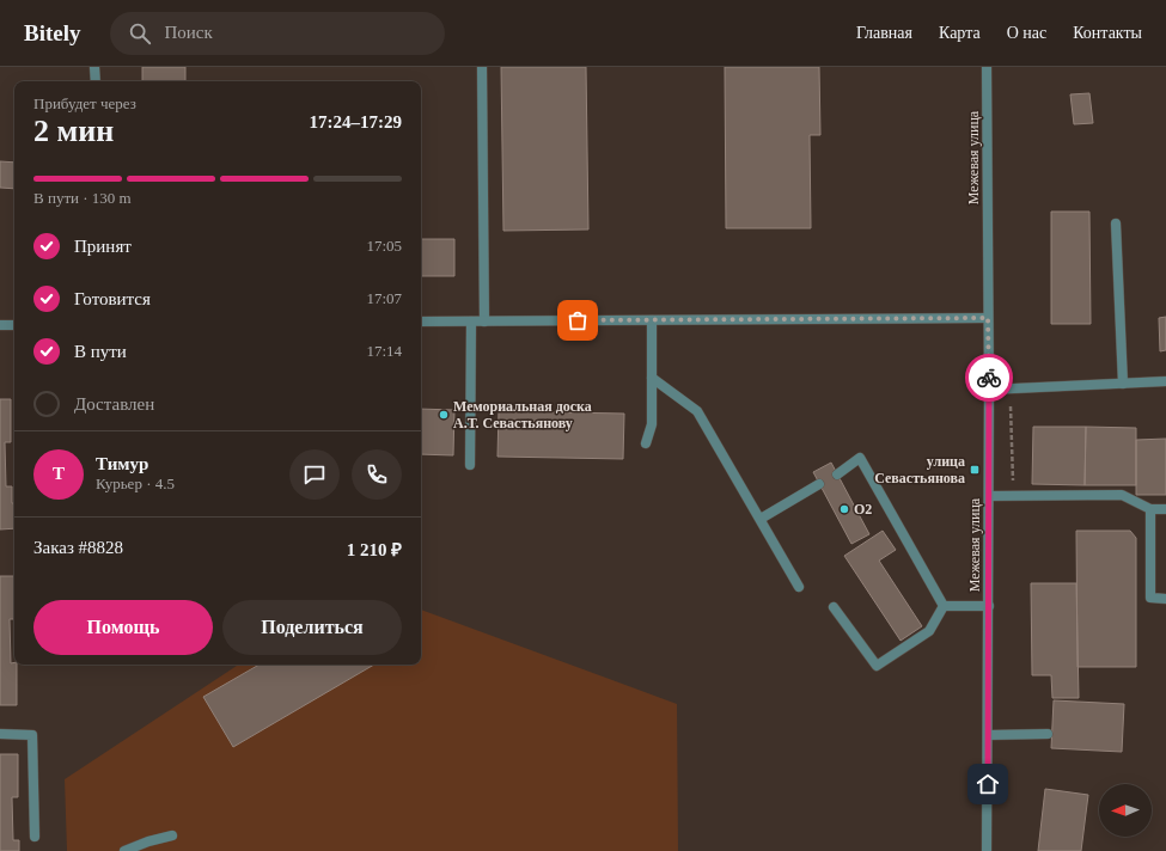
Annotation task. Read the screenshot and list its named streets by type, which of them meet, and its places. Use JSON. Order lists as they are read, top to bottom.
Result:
{
  "streets": {
    "street": ["Межевая улица"]
  },
  "places": {
    "other": ["Мемориальная доска А.Т. Севастьянову", "O2"],
    "transit": ["улица Севастьянова"]
  },
  "north": "left",
  "page": {
    "header": "Bitely",
    "search": "Поиск",
    "nav": [
      "Главная",
      "Карта",
      "О нас",
      "Контакты"
    ],
    "heading": ["2 мин", "Прибудет через", "17:24–17:29"],
    "panel": [
      "Тимур",
      "Курьер · 4.5",
      "Заказ #8828",
      "1 210 ₽"
    ],
    "bar": "В пути · 130 m",
    "list": [
      ["Принят", "17:05"],
      ["Готовится", "17:07"],
      ["В пути", "17:14"],
      "Доставлен"
    ],
    "round": "Т",
    "buttons": ["Помощь", "Поделиться"]
  }
}
